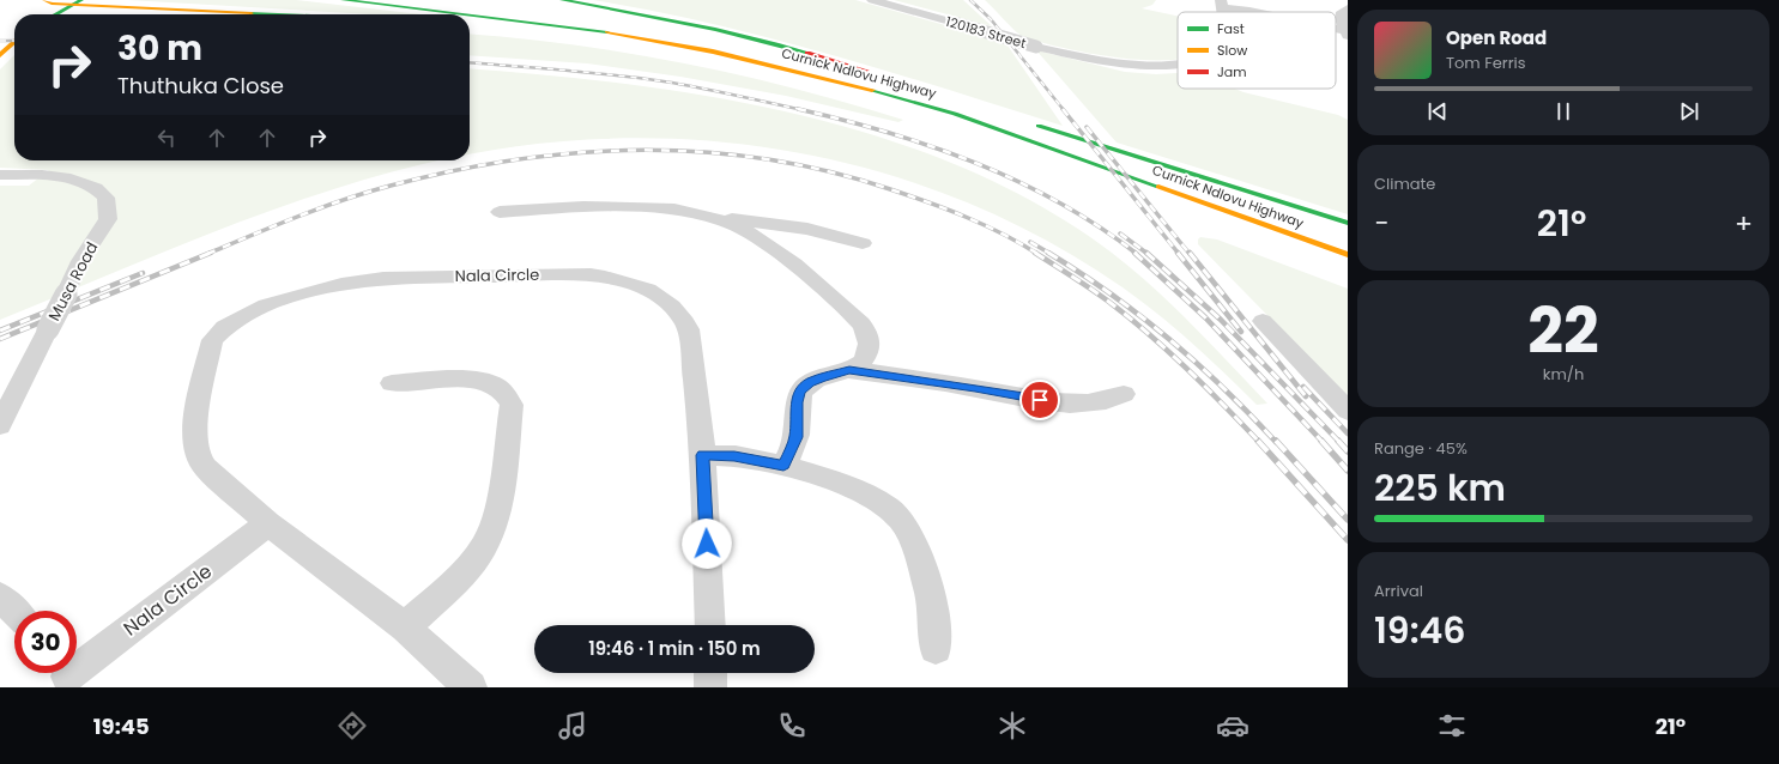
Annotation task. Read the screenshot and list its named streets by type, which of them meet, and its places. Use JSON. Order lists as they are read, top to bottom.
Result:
{
  "streets": {
    "main road": ["Curnick Ndlovu Highway"],
    "street": ["120183 Street", "Nala Circle", "Musa Road"]
  },
  "legend": ["Fast", "Slow", "Jam"],
  "page": {
    "turn": ["30 m", "Thuthuka Close"],
    "song": ["Open Road", "Tom Ferris"],
    "tile": [
      "Climate",
      ["22", "km/h"],
      ["Range · 45%", "225 km"],
      ["Arrival", "19:46"]
    ],
    "heat": ["−", "21°", "+"],
    "limit": "30",
    "trip": "19:46 · 1 min · 150 m",
    "tabs": ["19:45", "21°"]
  }
}
